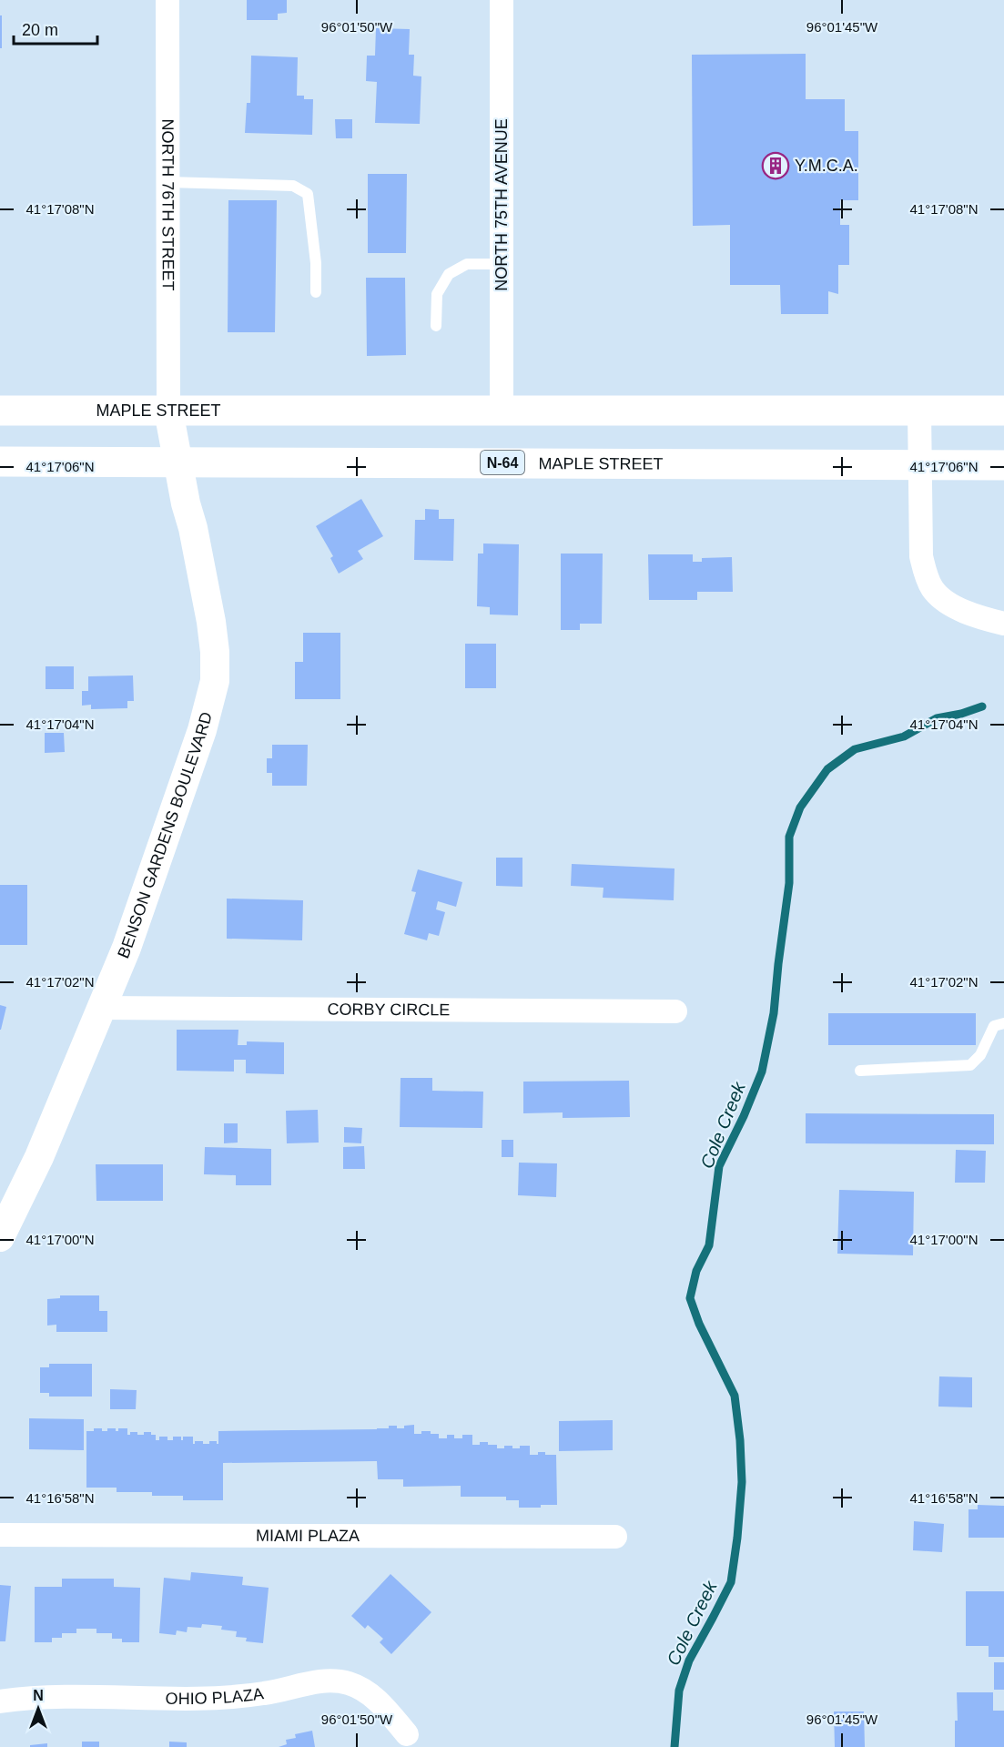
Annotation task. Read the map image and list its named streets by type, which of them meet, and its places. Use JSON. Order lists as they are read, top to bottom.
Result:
{
  "streets": {
    "main road": ["MAPLE STREET", "N-64"],
    "street": [
      "NORTH 76TH STREET",
      "NORTH 75TH AVENUE",
      "BENSON GARDENS BOULEVARD",
      "CORBY CIRCLE",
      "MIAMI PLAZA",
      "OHIO PLAZA"
    ]
  },
  "crossings": [
    ["NORTH 76TH STREET", "MAPLE STREET"],
    ["NORTH 76TH STREET", "BENSON GARDENS BOULEVARD"],
    ["NORTH 75TH AVENUE", "MAPLE STREET"],
    ["MAPLE STREET", "BENSON GARDENS BOULEVARD"],
    ["BENSON GARDENS BOULEVARD", "CORBY CIRCLE"]
  ],
  "water": ["Cole Creek"],
  "places": {
    "building": ["Y.M.C.A."]
  },
  "scale_bar": "20 m",
  "north": "top",
  "coordinates": [
    "96°01'50\"W",
    "96°01'45\"W",
    "41°17'08\"N",
    "41°17'06\"N",
    "41°17'04\"N",
    "41°17'02\"N",
    "41°17'00\"N",
    "41°16'58\"N"
  ]
}
